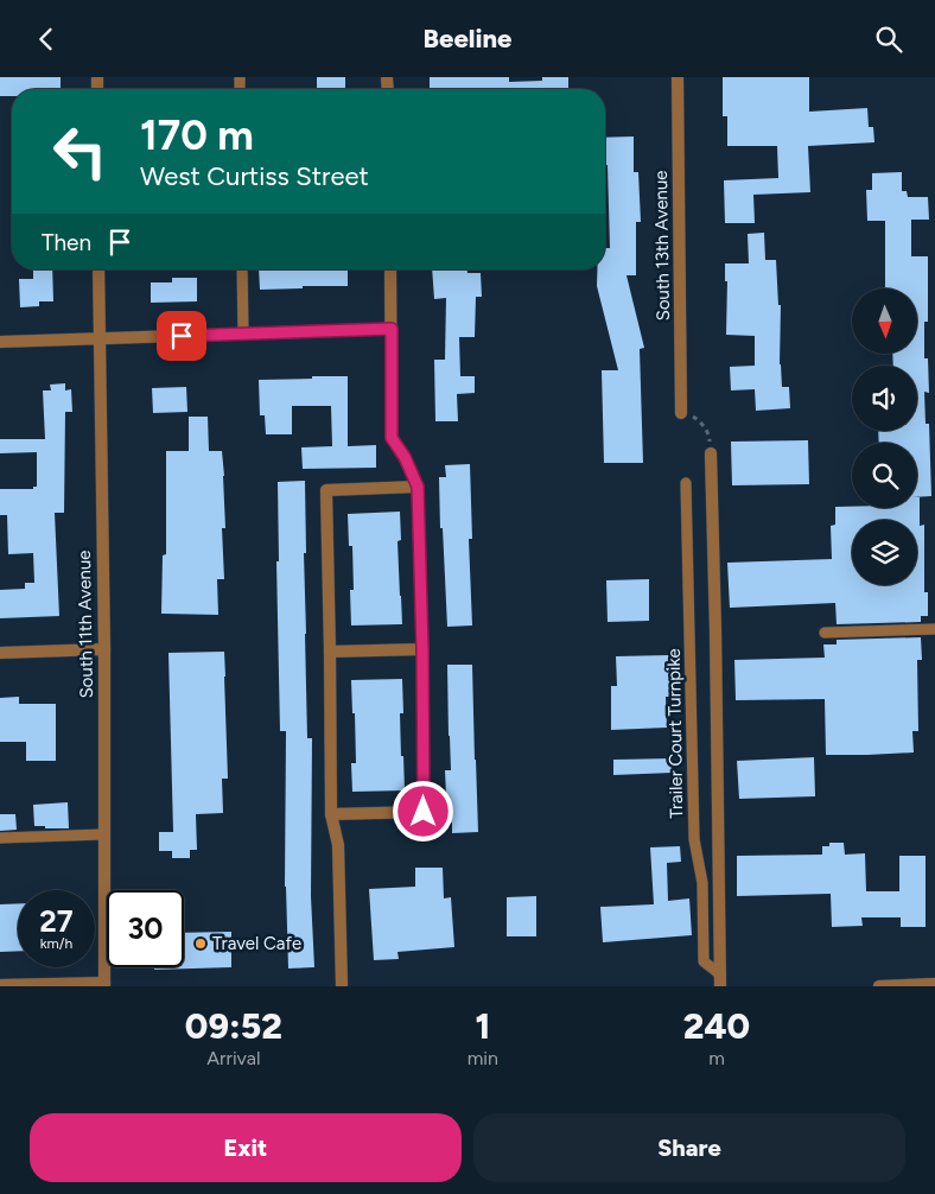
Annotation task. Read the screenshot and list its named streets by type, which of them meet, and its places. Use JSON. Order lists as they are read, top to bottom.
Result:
{
  "streets": {
    "street": ["South 13th Avenue", "South 11th Avenue"],
    "lane": ["Trailer Court Turnpike"]
  },
  "places": ["Travel Cafe"],
  "north": "bottom",
  "page": {
    "header": "Beeline",
    "turn": ["170 m", "West Curtiss Street"],
    "then": "Then",
    "speed": "27 km/h",
    "limit": "30",
    "eta": [
      "09:52",
      "Arrival",
      "1",
      "min",
      "240",
      "m"
    ],
    "buttons": ["Exit", "Share"]
  }
}
